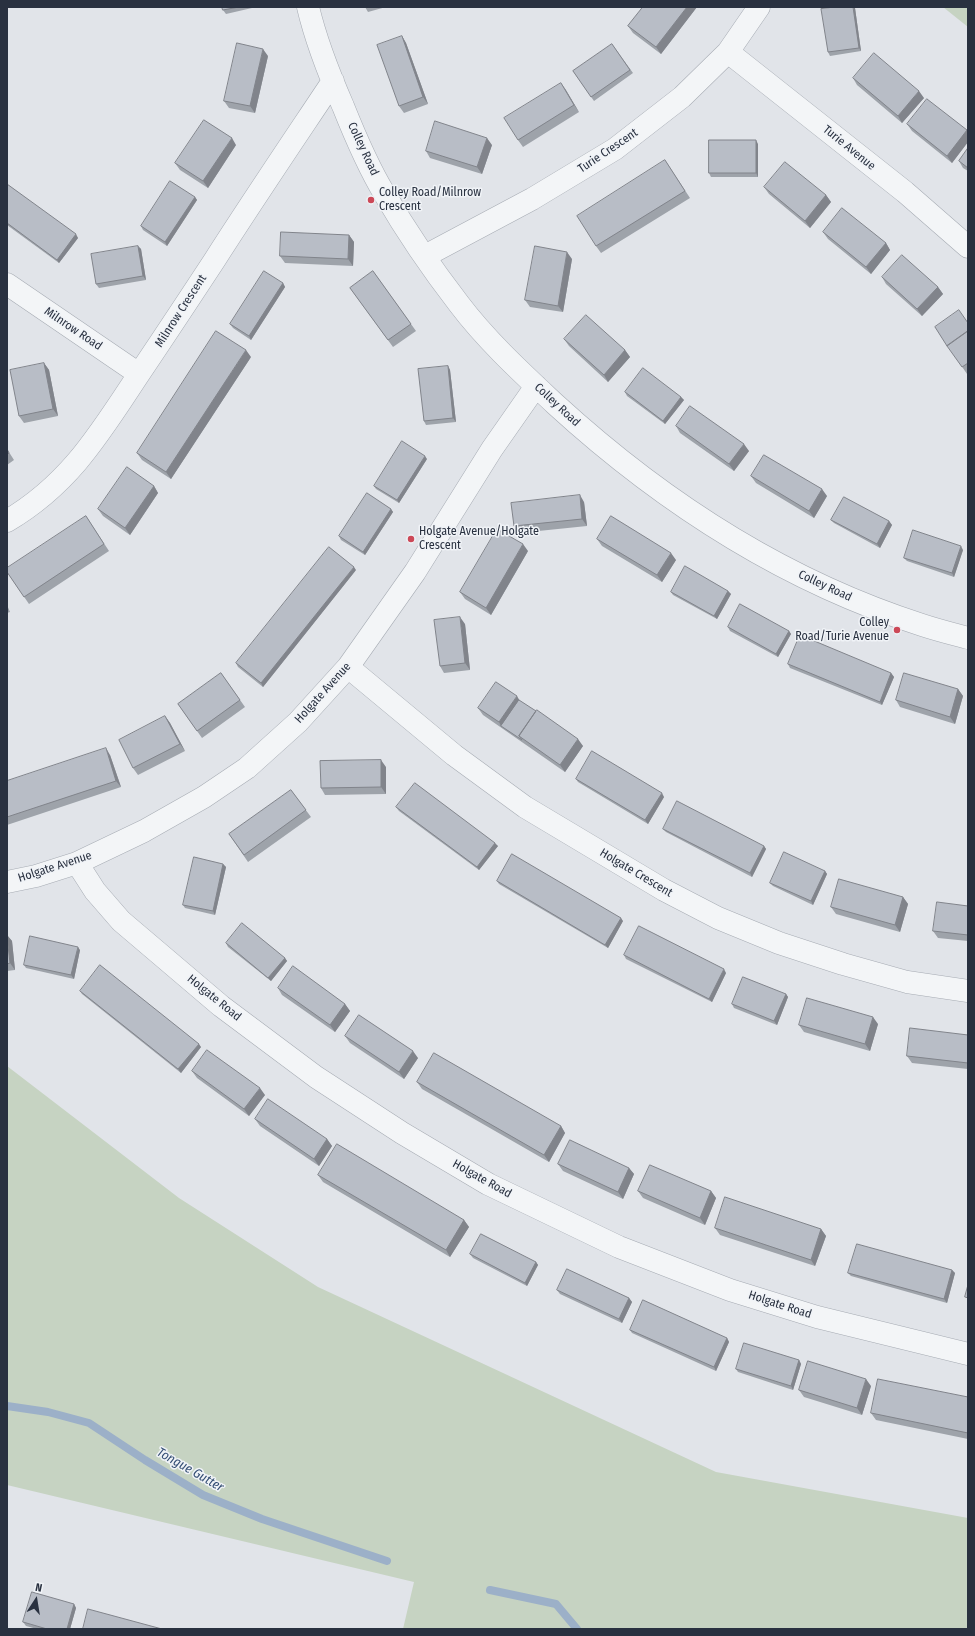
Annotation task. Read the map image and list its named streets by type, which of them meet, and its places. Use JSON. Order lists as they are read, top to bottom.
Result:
{
  "streets": {
    "street": [
      "Turie Avenue",
      "Colley Road",
      "Turie Crescent",
      "Milnrow Crescent",
      "Milnrow Road",
      "Holgate Avenue",
      "Holgate Crescent",
      "Holgate Road"
    ]
  },
  "crossings": [
    ["Turie Avenue", "Turie Crescent"],
    ["Colley Road", "Turie Crescent"],
    ["Colley Road", "Milnrow Crescent"],
    ["Colley Road", "Holgate Avenue"],
    ["Milnrow Crescent", "Milnrow Road"],
    ["Holgate Avenue", "Holgate Crescent"],
    ["Holgate Avenue", "Holgate Road"]
  ],
  "water": ["Tongue Gutter"],
  "places": ["Colley Road/Milnrow Crescent", "Holgate Avenue/Holgate Crescent", "Colley Road/Turie Avenue"],
  "north": "top"
}
